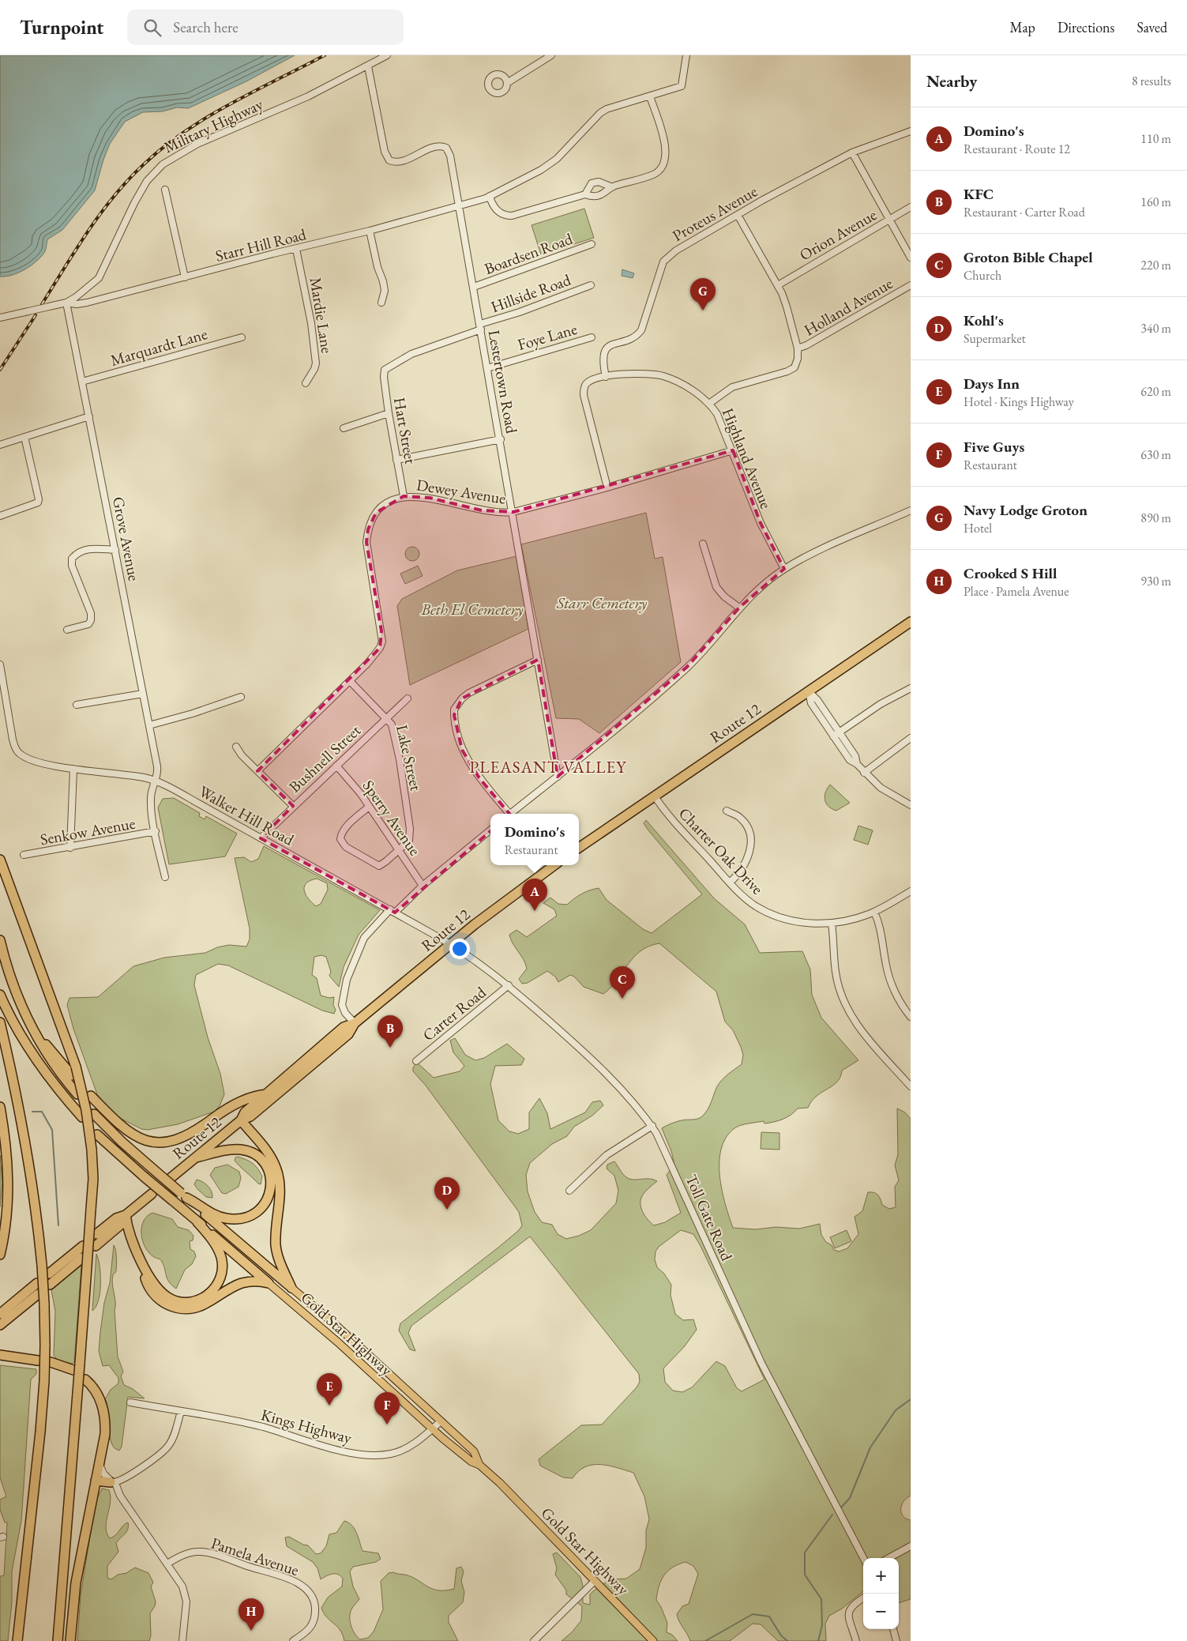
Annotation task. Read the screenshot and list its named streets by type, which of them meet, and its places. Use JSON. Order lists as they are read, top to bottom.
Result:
{
  "streets": {
    "highway": ["Route 12"],
    "main road": ["Gold Star Highway"],
    "street": [
      "Military Highway",
      "Proteus Avenue",
      "Orion Avenue",
      "Starr Hill Road",
      "Boardsen Road",
      "Hillside Road",
      "Holland Avenue",
      "Mardie Lane",
      "Foye Lane",
      "Marquardt Lane",
      "Lestertown Road",
      "Hart Street",
      "Highland Avenue",
      "Dewey Avenue",
      "Grove Avenue",
      "Lake Street",
      "Bushnell Street",
      "Walker Hill Road",
      "Sperry Avenue",
      "Senkow Avenue",
      "Charter Oak Drive",
      "Carter Road",
      "Toll Gate Road",
      "Kings Highway",
      "Pamela Avenue"
    ]
  },
  "crossings": [
    ["Military Highway", "Starr Hill Road"],
    ["Military Highway", "Lestertown Road"],
    ["Military Highway", "Grove Avenue"],
    ["Proteus Avenue", "Highland Avenue"],
    ["Starr Hill Road", "Mardie Lane"],
    ["Starr Hill Road", "Lestertown Road"],
    ["Starr Hill Road", "Grove Avenue"],
    ["Boardsen Road", "Lestertown Road"],
    ["Hillside Road", "Lestertown Road"],
    ["Hillside Road", "Hart Street"],
    ["Foye Lane", "Lestertown Road"],
    ["Marquardt Lane", "Grove Avenue"],
    ["Lestertown Road", "Dewey Avenue"],
    ["Hart Street", "Dewey Avenue"],
    ["Highland Avenue", "Dewey Avenue"],
    ["Dewey Avenue", "Lake Street"],
    ["Grove Avenue", "Walker Hill Road"],
    ["Grove Avenue", "Senkow Avenue"],
    ["Route 12", "Walker Hill Road"],
    ["Route 12", "Charter Oak Drive"],
    ["Route 12", "Toll Gate Road"],
    ["Lake Street", "Bushnell Street"],
    ["Lake Street", "Sperry Avenue"],
    ["Bushnell Street", "Walker Hill Road"],
    ["Bushnell Street", "Sperry Avenue"],
    ["Walker Hill Road", "Toll Gate Road"],
    ["Carter Road", "Toll Gate Road"],
    ["Gold Star Highway", "Kings Highway"]
  ],
  "districts": ["PLEASANT VALLEY"],
  "parks": ["Starr Cemetery", "Beth El Cemetery"],
  "page": {
    "header": "Turnpoint",
    "search": "Search here",
    "nav": ["Map", "Directions", "Saved"],
    "heading": ["Nearby", "8 results"],
    "list": [
      {
        "mark": "A",
        "name": "Domino's",
        "note": "Restaurant · Route 12",
        "value": "110 m"
      },
      {
        "mark": "B",
        "name": "KFC",
        "note": "Restaurant · Carter Road",
        "value": "160 m"
      },
      {
        "mark": "C",
        "name": "Groton Bible Chapel",
        "note": "Church",
        "value": "220 m"
      },
      {
        "mark": "D",
        "name": "Kohl's",
        "note": "Supermarket",
        "value": "340 m"
      },
      {
        "mark": "E",
        "name": "Days Inn",
        "note": "Hotel · Kings Highway",
        "value": "620 m"
      },
      {
        "mark": "F",
        "name": "Five Guys",
        "note": "Restaurant",
        "value": "630 m"
      },
      {
        "mark": "G",
        "name": "Navy Lodge Groton",
        "note": "Hotel",
        "value": "890 m"
      },
      {
        "mark": "H",
        "name": "Crooked S Hill",
        "note": "Place · Pamela Avenue",
        "value": "930 m"
      }
    ],
    "pins": [
      "G",
      "A",
      "C",
      "B",
      "D",
      "E",
      "F",
      "H"
    ],
    "popup": ["Domino's", "Restaurant"],
    "map_buttons": ["+", "−"]
  }
}
